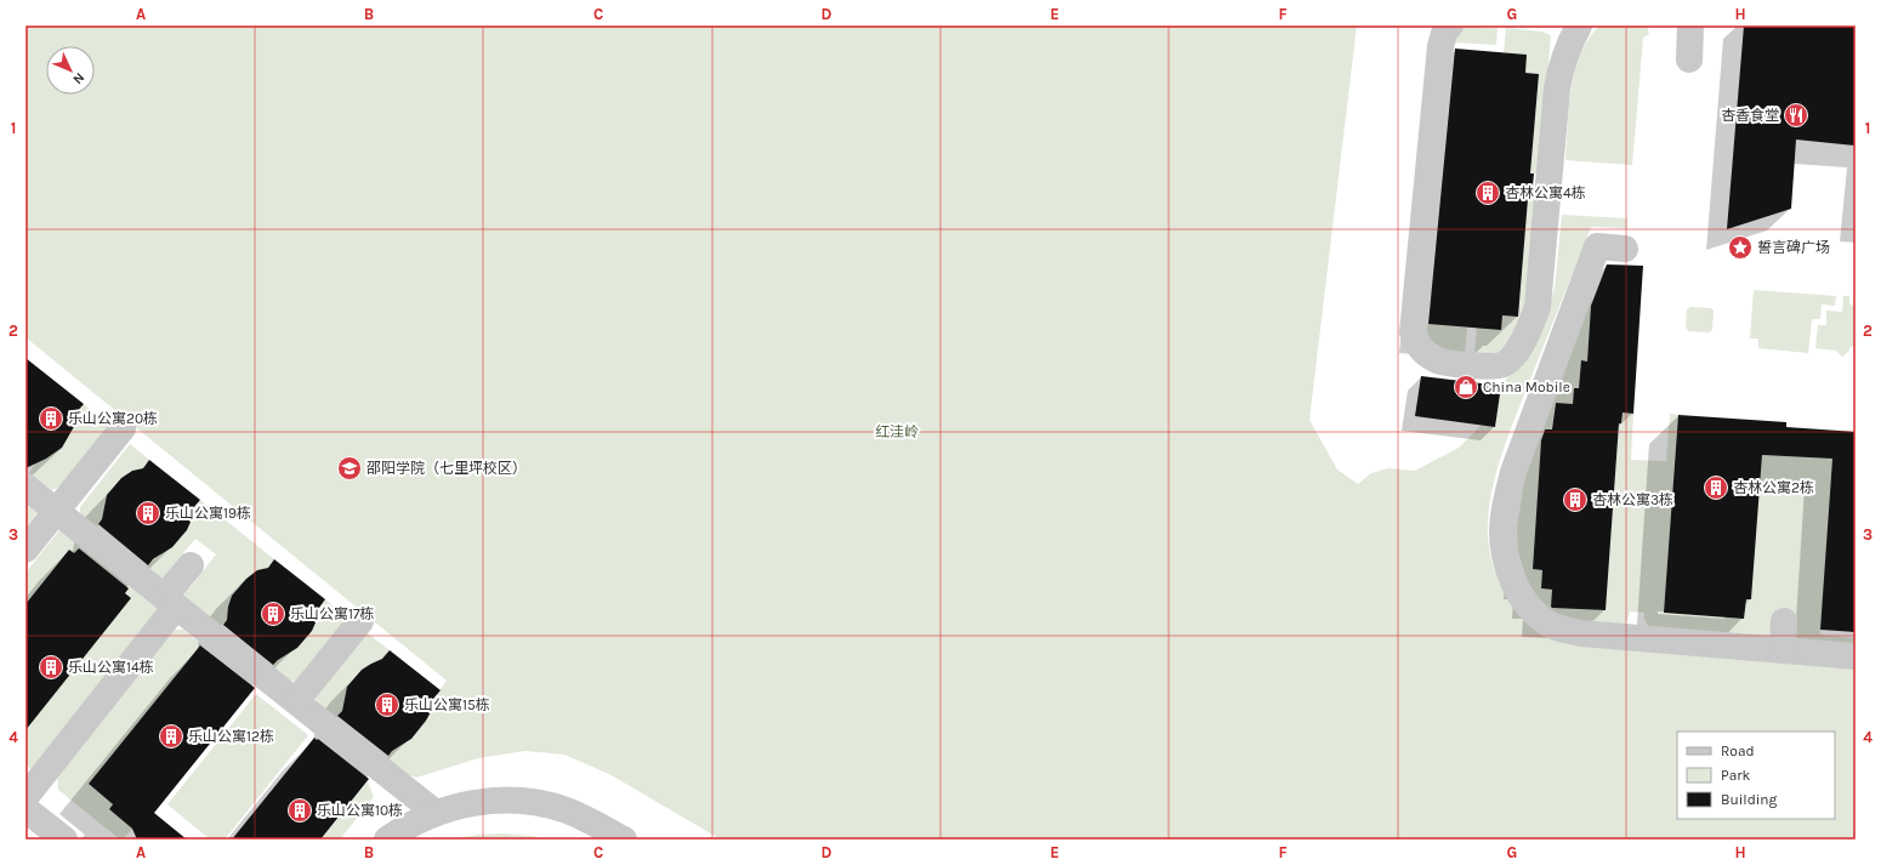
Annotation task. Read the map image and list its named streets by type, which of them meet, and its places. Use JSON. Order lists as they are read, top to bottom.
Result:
{
  "parks": ["红洼岭"],
  "places": {
    "restaurant": ["杏香食堂"],
    "building": [
      "杏林公寓4栋",
      "乐山公寓20栋",
      "杏林公寓2栋",
      "杏林公寓3栋",
      "乐山公寓19栋",
      "乐山公寓17栋",
      "乐山公寓14栋",
      "乐山公寓15栋",
      "乐山公寓12栋",
      "乐山公寓10栋"
    ],
    "place": ["誓言碑广场"],
    "shop": ["China Mobile"],
    "school or university": ["邵阳学院（七里坪校区）"]
  },
  "legend": ["Road", "Park", "Building"],
  "north": "bottom right",
  "grid": {
    "columns": [
      "A",
      "B",
      "C",
      "D",
      "E",
      "F",
      "G",
      "H"
    ],
    "rows": [
      "1",
      "2",
      "3",
      "4"
    ]
  }
}
